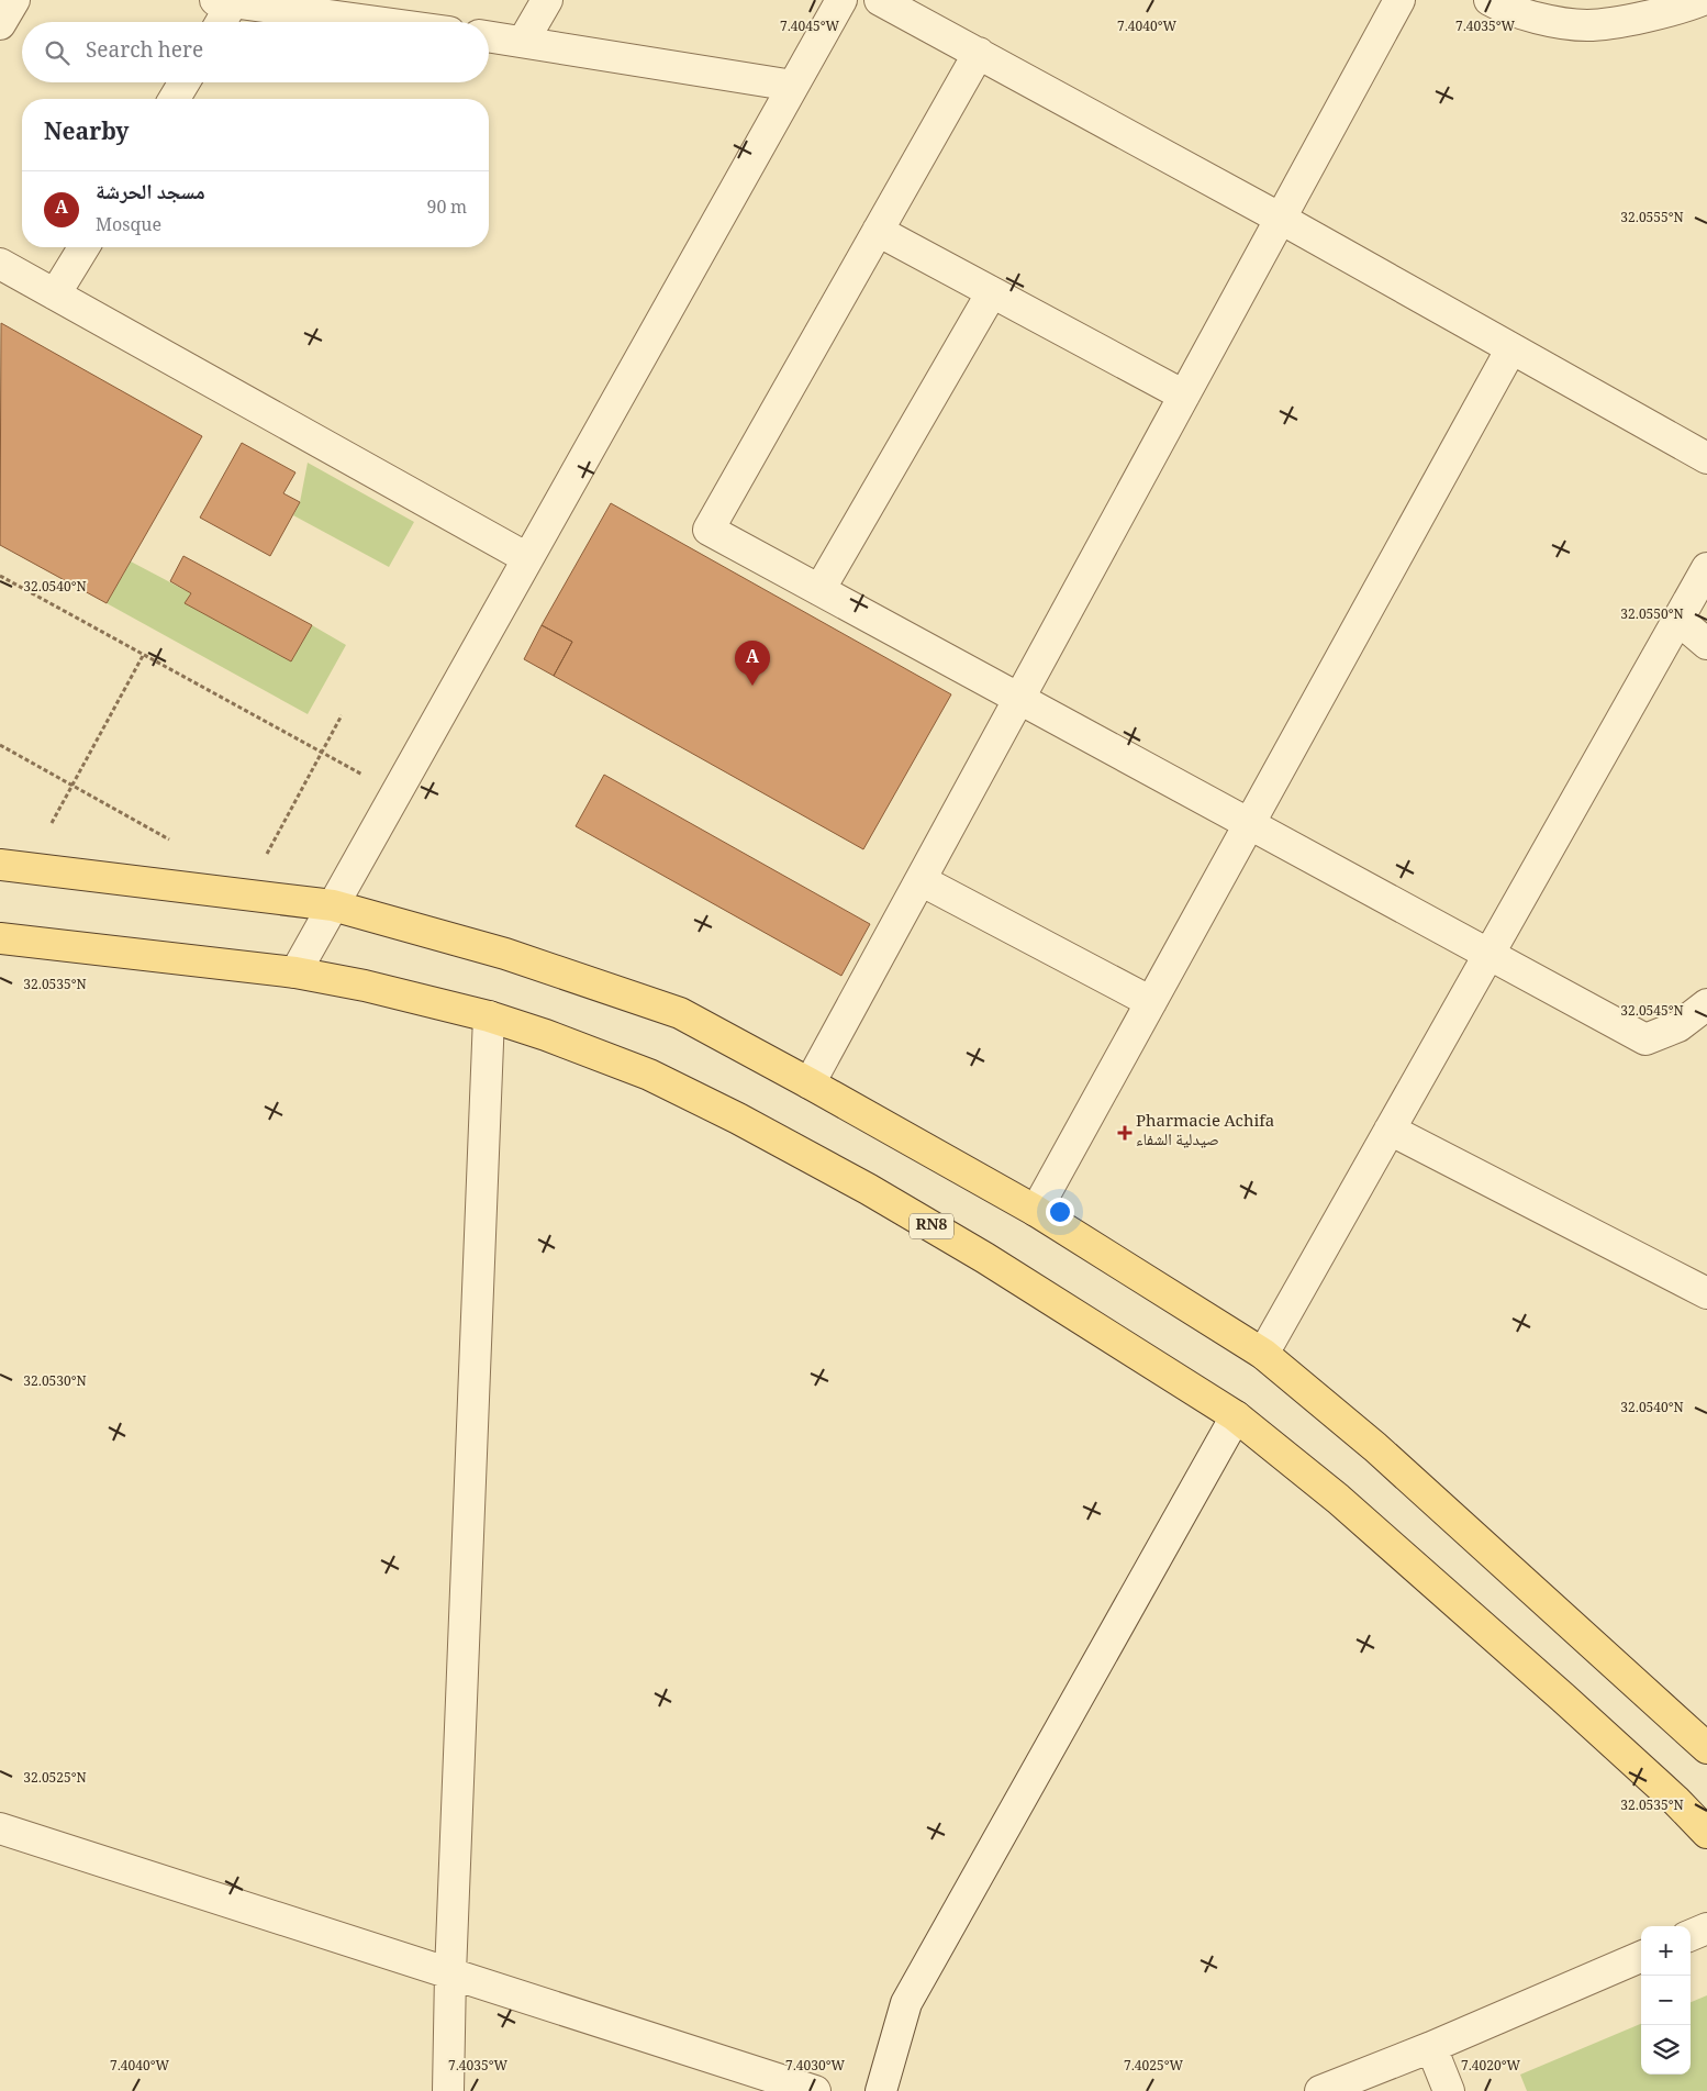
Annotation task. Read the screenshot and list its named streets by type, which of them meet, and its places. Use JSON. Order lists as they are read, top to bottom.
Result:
{
  "streets": {
    "main road": ["RN8"]
  },
  "places": {
    "health": ["Pharmacie Achifa صيدلية الشفاء"]
  },
  "page": {
    "search": "Search here",
    "heading": "Nearby",
    "list": [
      {
        "mark": "A",
        "name": "مسجد الحرشة",
        "note": "Mosque",
        "value": "90 m"
      }
    ],
    "pins": "A",
    "map_buttons": ["+", "−"]
  },
  "coordinates": [
    "7.4045°W",
    "7.4040°W",
    "7.4035°W",
    "32.0555°N",
    "32.0540°N",
    "32.0550°N",
    "32.0535°N",
    "32.0545°N",
    "32.0530°N",
    "32.0525°N",
    "7.4030°W",
    "7.4025°W",
    "7.4020°W"
  ]
}
